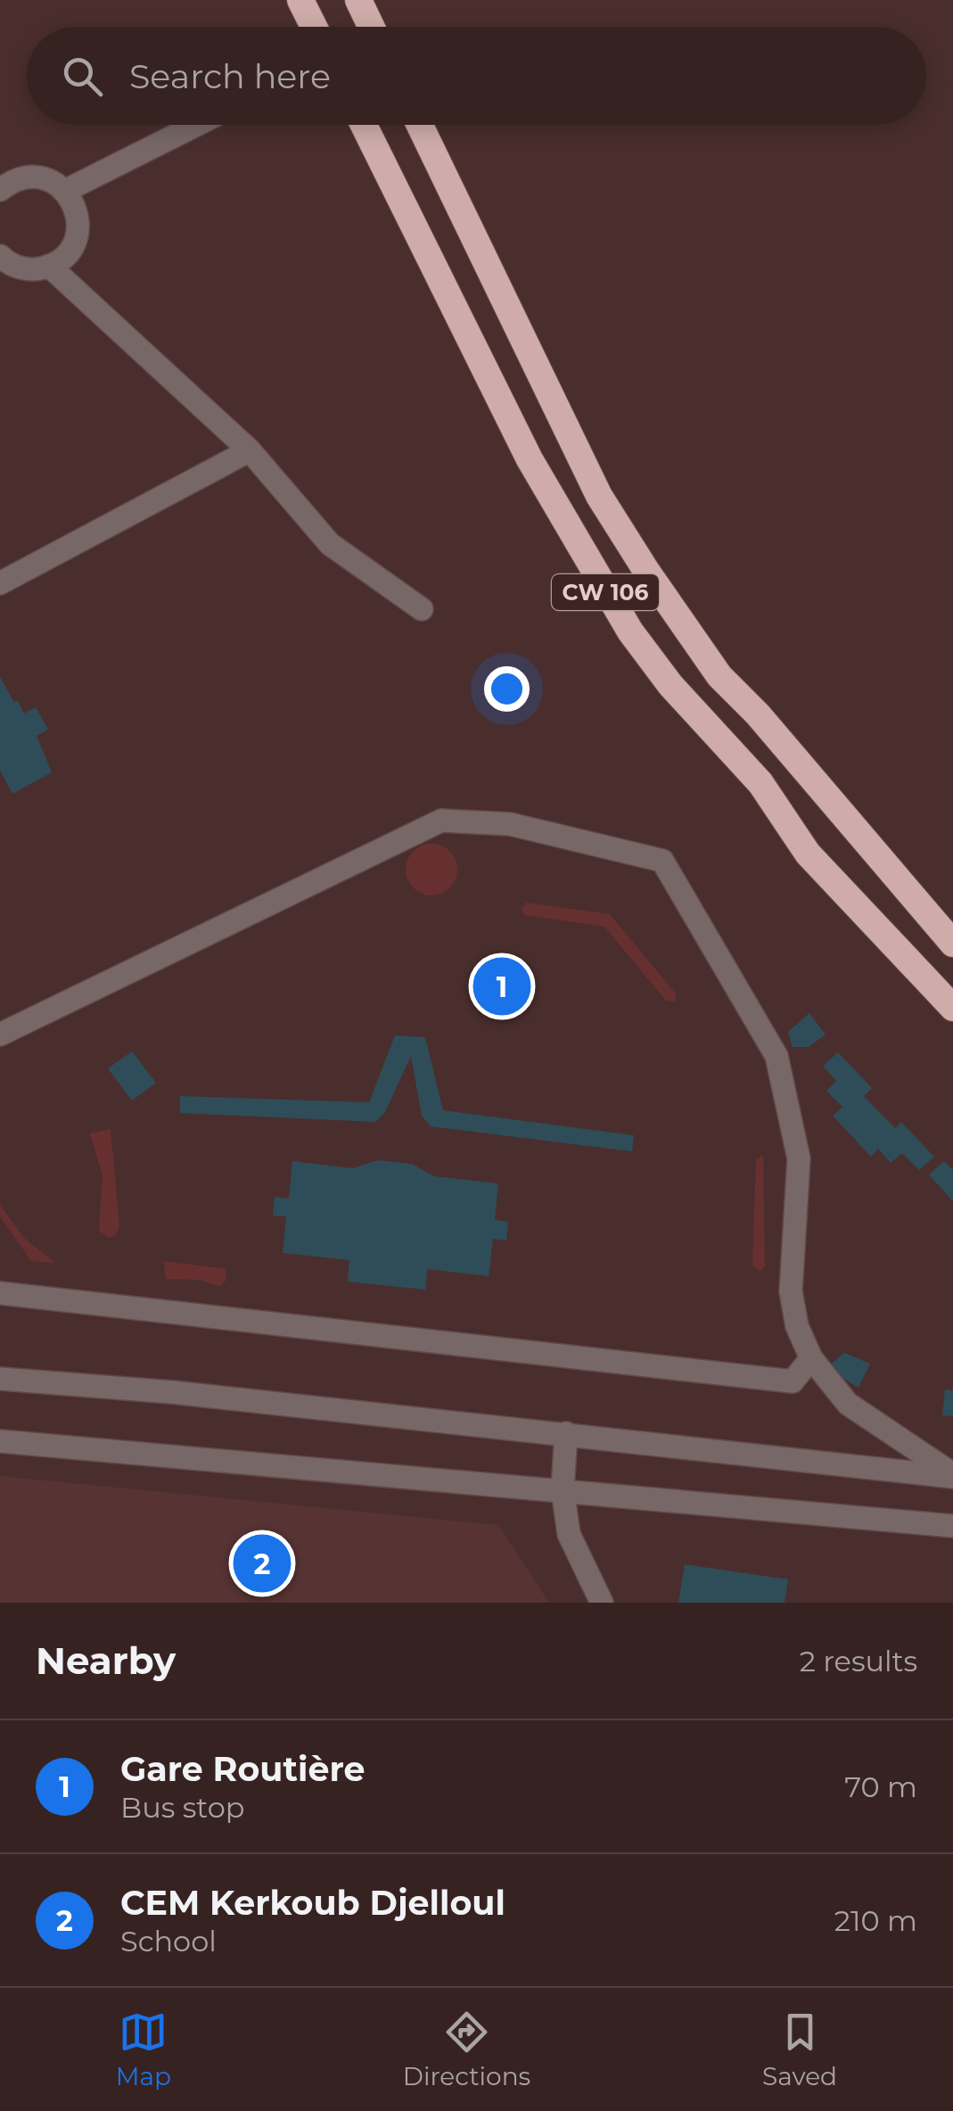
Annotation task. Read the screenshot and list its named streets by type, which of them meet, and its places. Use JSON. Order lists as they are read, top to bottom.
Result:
{
  "streets": {
    "highway": ["CW 106"]
  },
  "page": {
    "search": "Search here",
    "pins": ["1", "2"],
    "heading": ["Nearby", "2 results"],
    "list": [
      {
        "mark": "1",
        "name": "Gare Routière",
        "note": "Bus stop",
        "value": "70 m"
      },
      {
        "mark": "2",
        "name": "CEM Kerkoub Djelloul",
        "note": "School",
        "value": "210 m"
      }
    ],
    "nav": ["Map", "Directions", "Saved"]
  }
}
